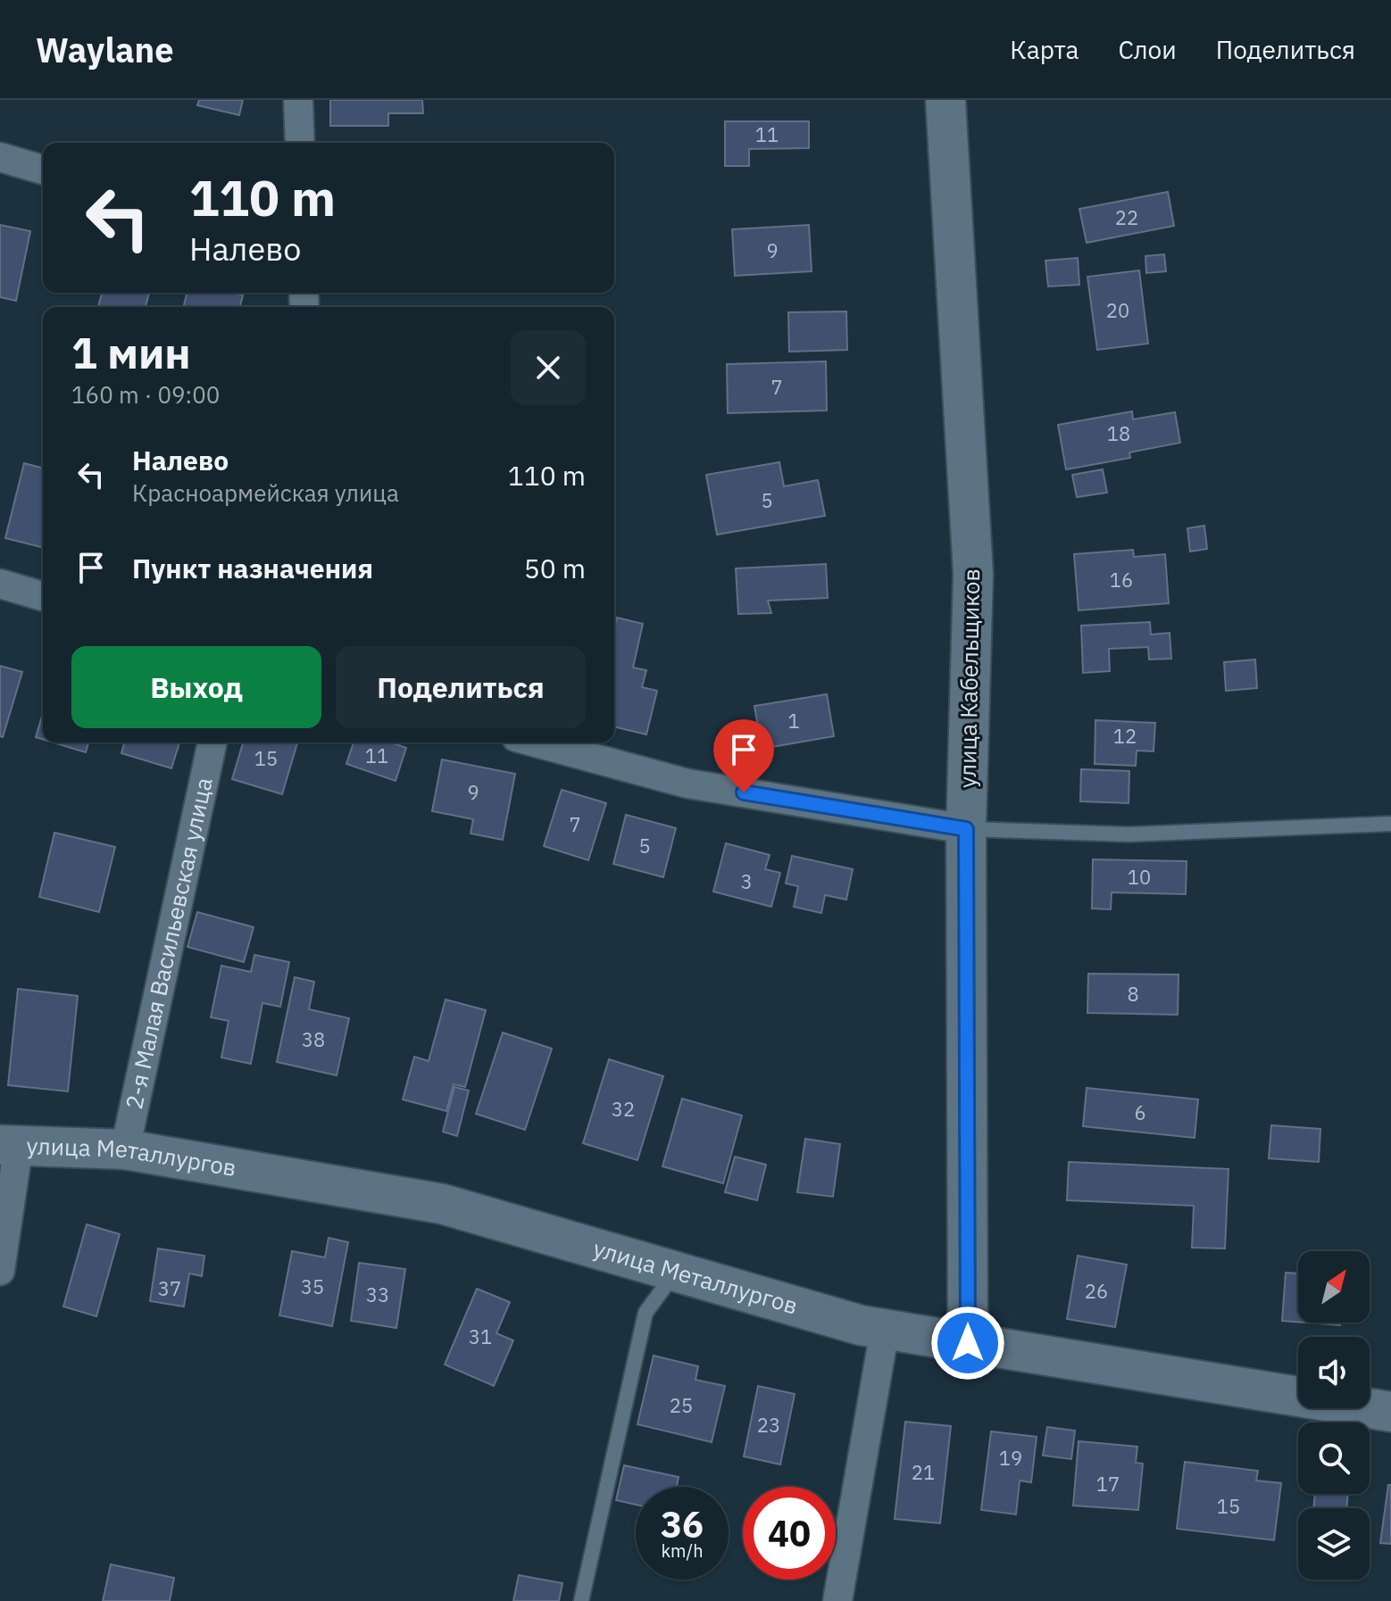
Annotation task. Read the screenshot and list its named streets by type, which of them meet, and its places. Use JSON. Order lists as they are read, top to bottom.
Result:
{
  "streets": {
    "main road": ["улица Кабельщиков", "улица Металлургов"],
    "street": ["2-я Малая Васильевская улица"]
  },
  "crossings": [
    ["улица Кабельщиков", "улица Металлургов"],
    ["2-я Малая Васильевская улица", "улица Металлургов"]
  ],
  "house_numbers": [
    "11",
    "22",
    "9",
    "20",
    "7",
    "18",
    "5",
    "16",
    "1",
    "12",
    "11",
    "15",
    "9",
    "7",
    "5",
    "10",
    "3",
    "8",
    "38",
    "32",
    "6",
    "35",
    "37",
    "26",
    "33",
    "31",
    "25",
    "23",
    "19",
    "21",
    "17",
    "15"
  ],
  "north": "top right",
  "page": {
    "header": "Waylane",
    "nav": ["Карта", "Слои", "Поделиться"],
    "turn": ["110 m", "Налево"],
    "heading": ["1 мин", "160 m · 09:00"],
    "list": [
      {
        "name": "Налево",
        "note": "Красноармейская улица",
        "value": "110 m"
      },
      {
        "name": "Пункт назначения",
        "value": "50 m"
      }
    ],
    "buttons": ["Выход", "Поделиться"],
    "speed": "36 km/h",
    "limit": "40"
  }
}
